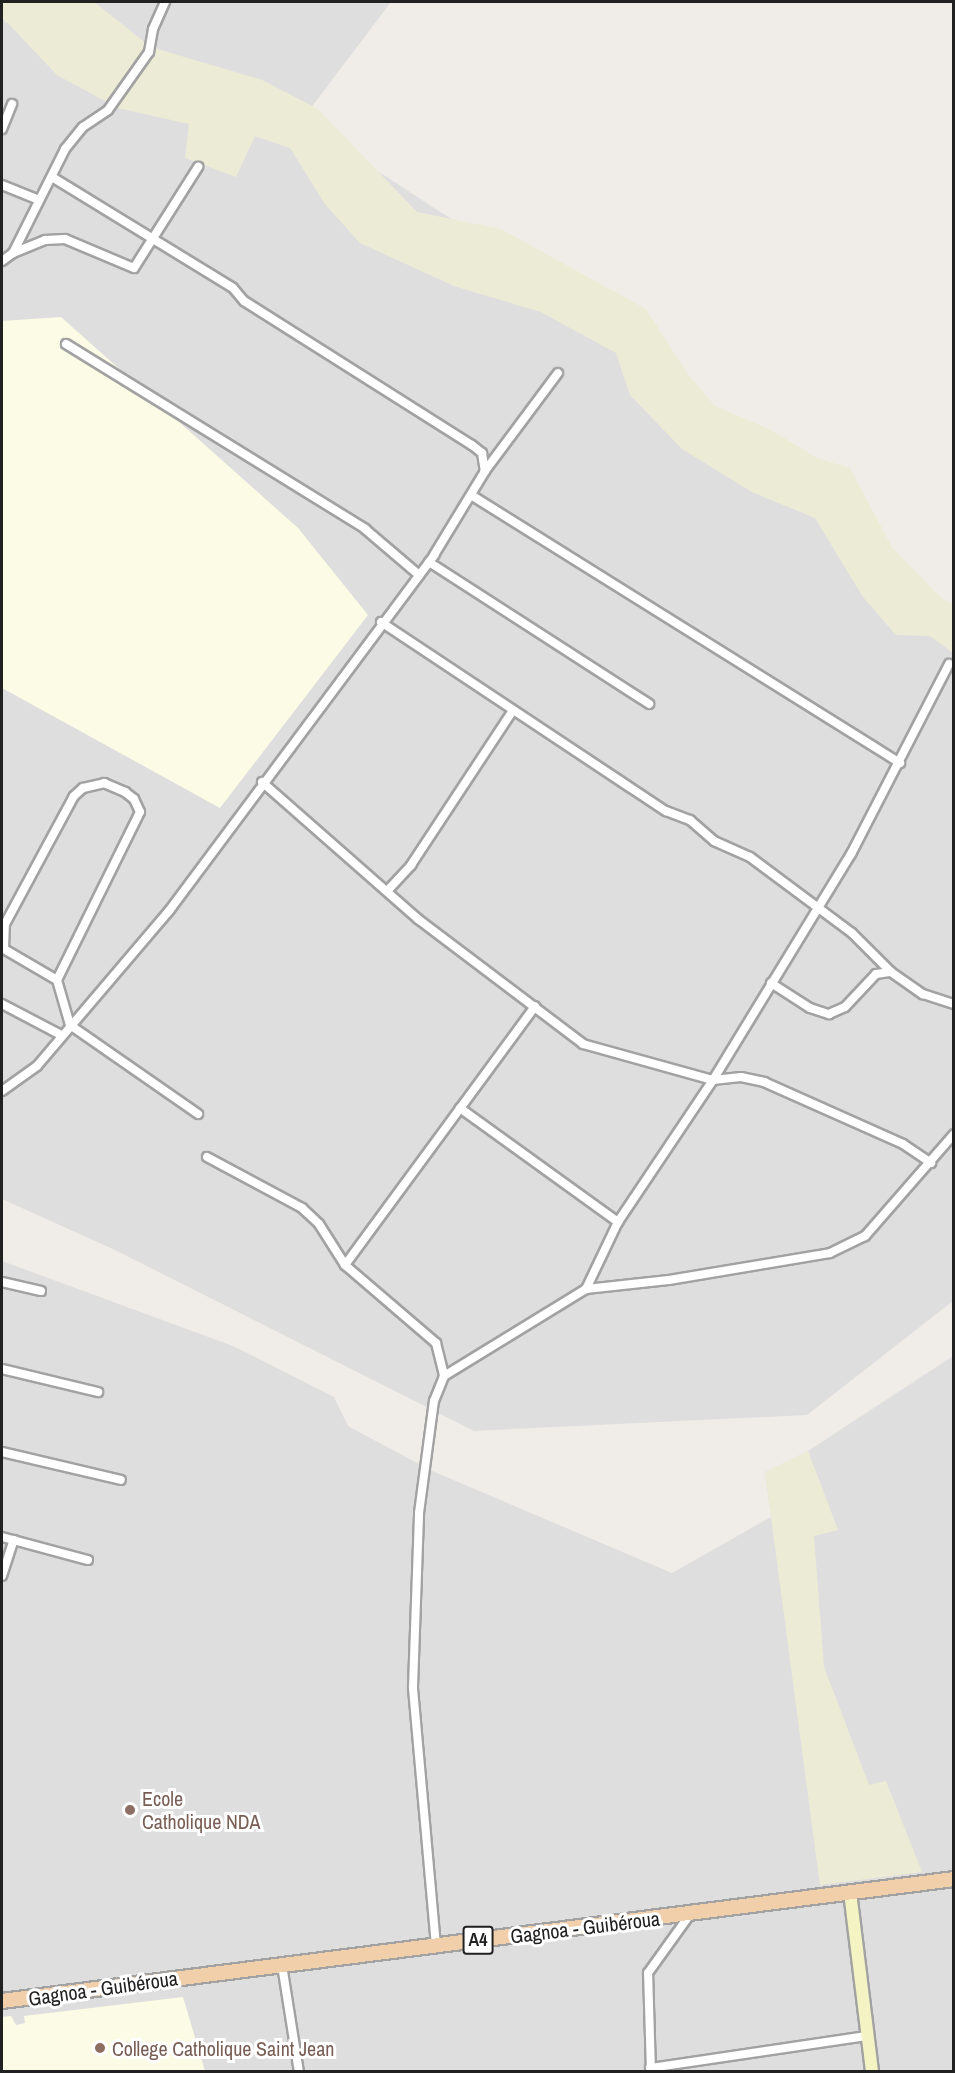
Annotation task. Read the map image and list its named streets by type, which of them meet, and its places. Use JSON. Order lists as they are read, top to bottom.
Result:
{
  "streets": {
    "main road": ["Gagnoa - Guibéroua", "A4"]
  },
  "places": ["Ecole Catholique NDA", "College Catholique Saint Jean"]
}
